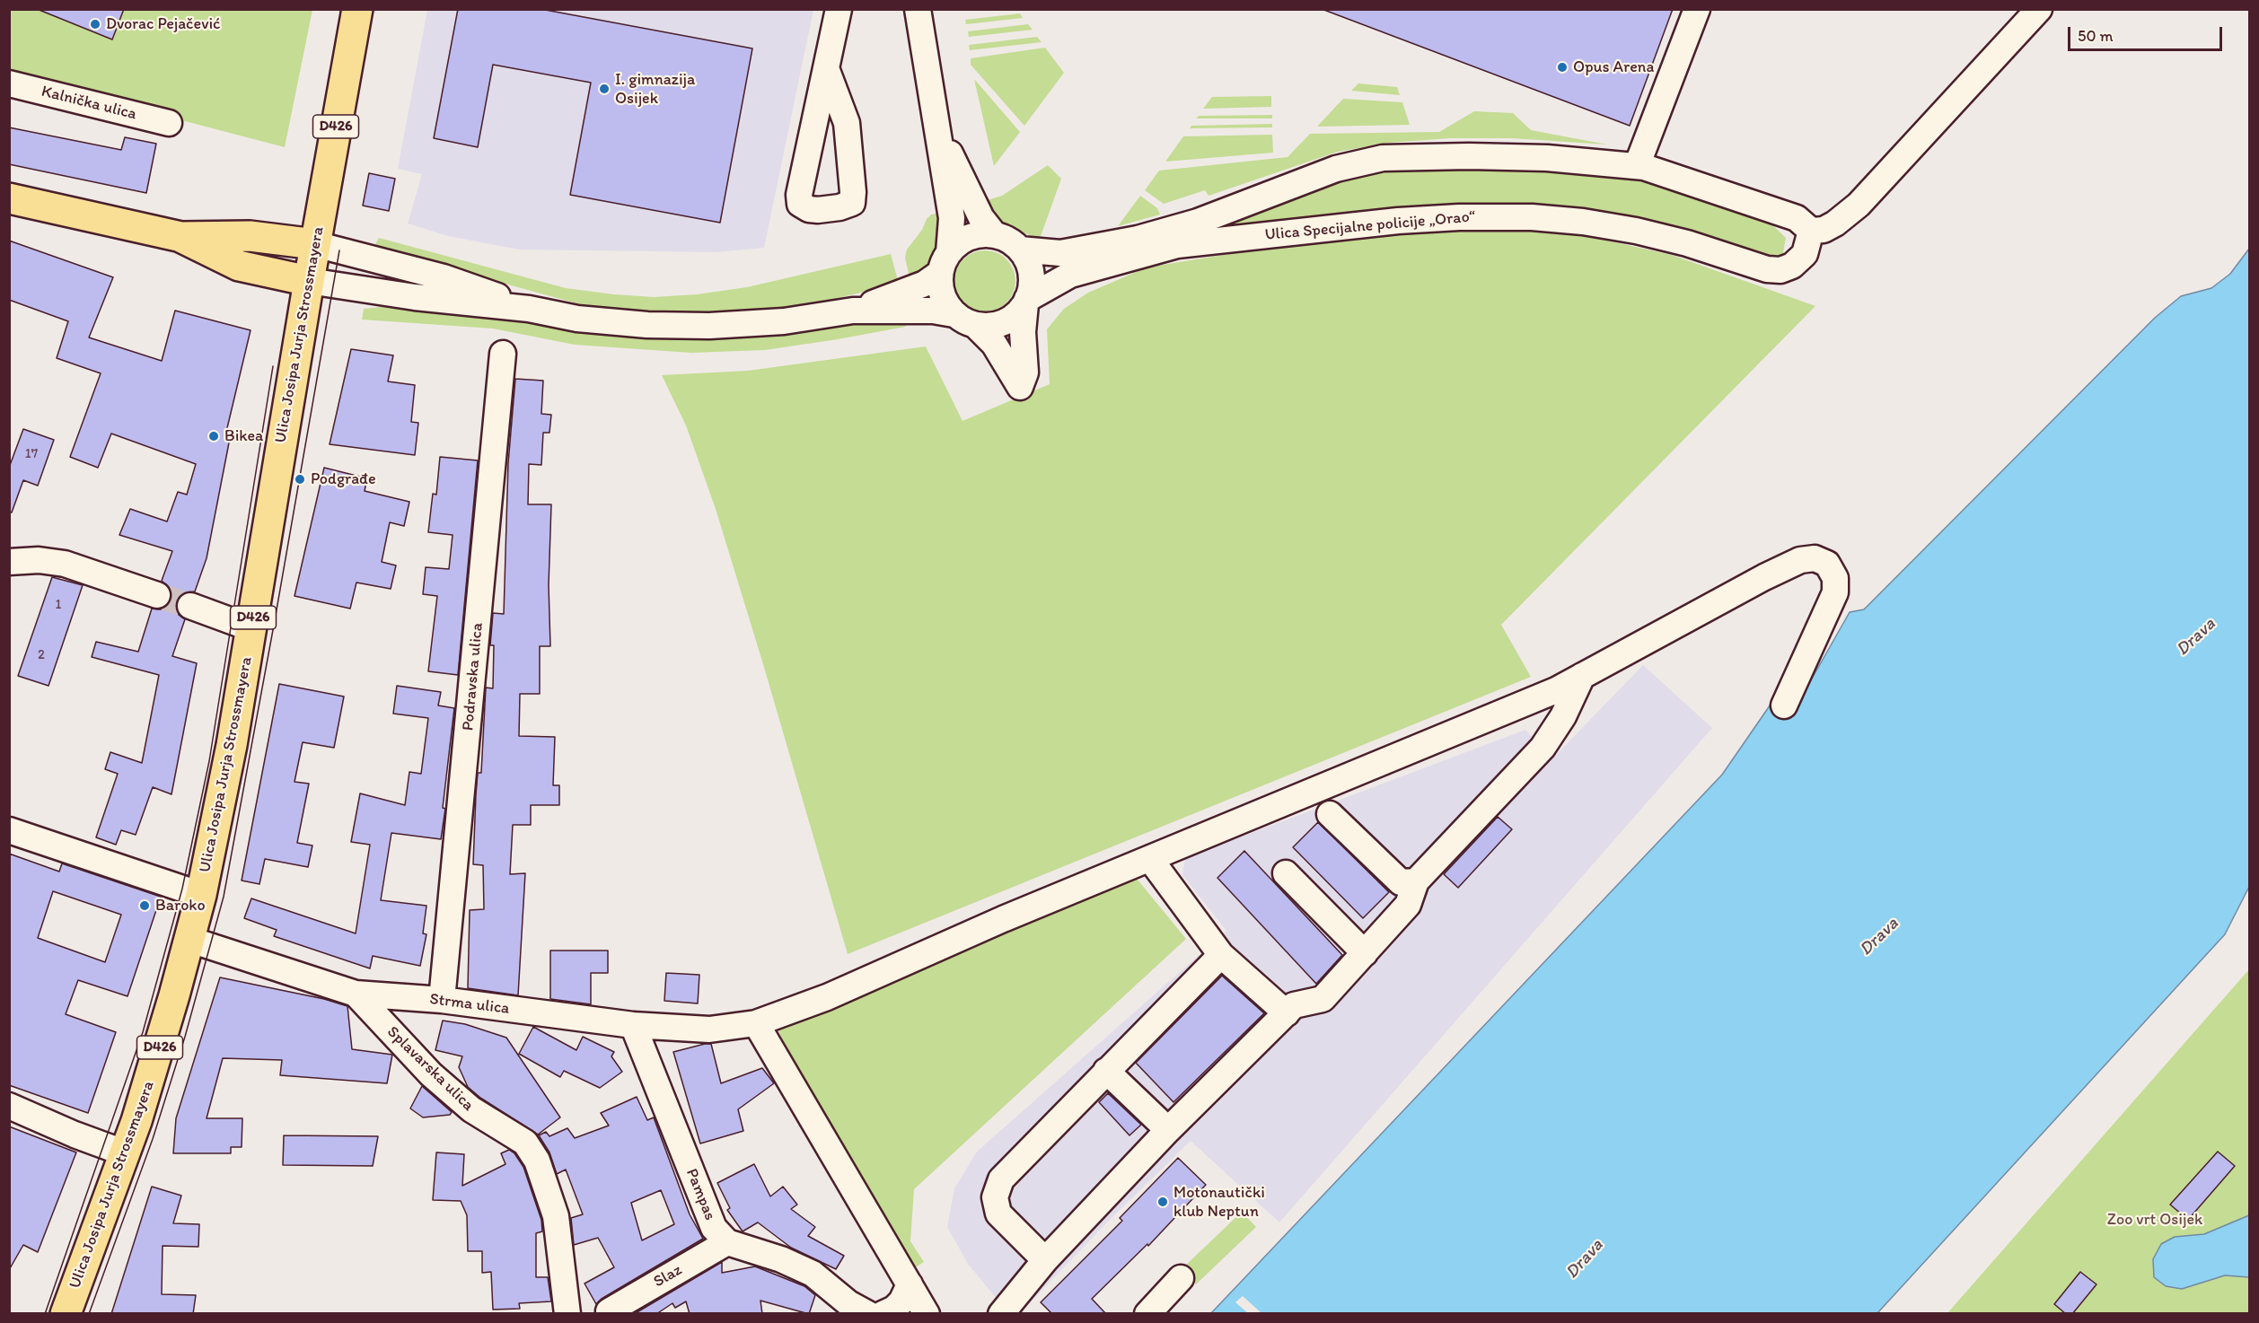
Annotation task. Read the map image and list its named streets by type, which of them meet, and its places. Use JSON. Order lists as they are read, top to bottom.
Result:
{
  "streets": {
    "main road": ["D426", "Ulica Josipa Jurja Strossmayera"],
    "street": [
      "Kalnička ulica",
      "Ulica Specijalne policije „Orao“",
      "Podravska ulica",
      "Strma ulica",
      "Splavarska ulica",
      "Pampas",
      "Slaz"
    ]
  },
  "crossings": [
    ["Ulica Josipa Jurja Strossmayera", "Strma ulica"],
    ["Podravska ulica", "Strma ulica"],
    ["Strma ulica", "Splavarska ulica"],
    ["Strma ulica", "Pampas"],
    ["Pampas", "Slaz"]
  ],
  "water": ["Drava"],
  "parks": ["Zoo vrt Osijek"],
  "places": [
    "Dvorac Pejačević",
    "Opus Arena",
    "I. gimnazija Osijek",
    "Bikea",
    "Podgrađe",
    "Baroko",
    "Motonautički klub Neptun"
  ],
  "house_numbers": ["17", "1", "2"],
  "scale_bar": "50 m"
}
